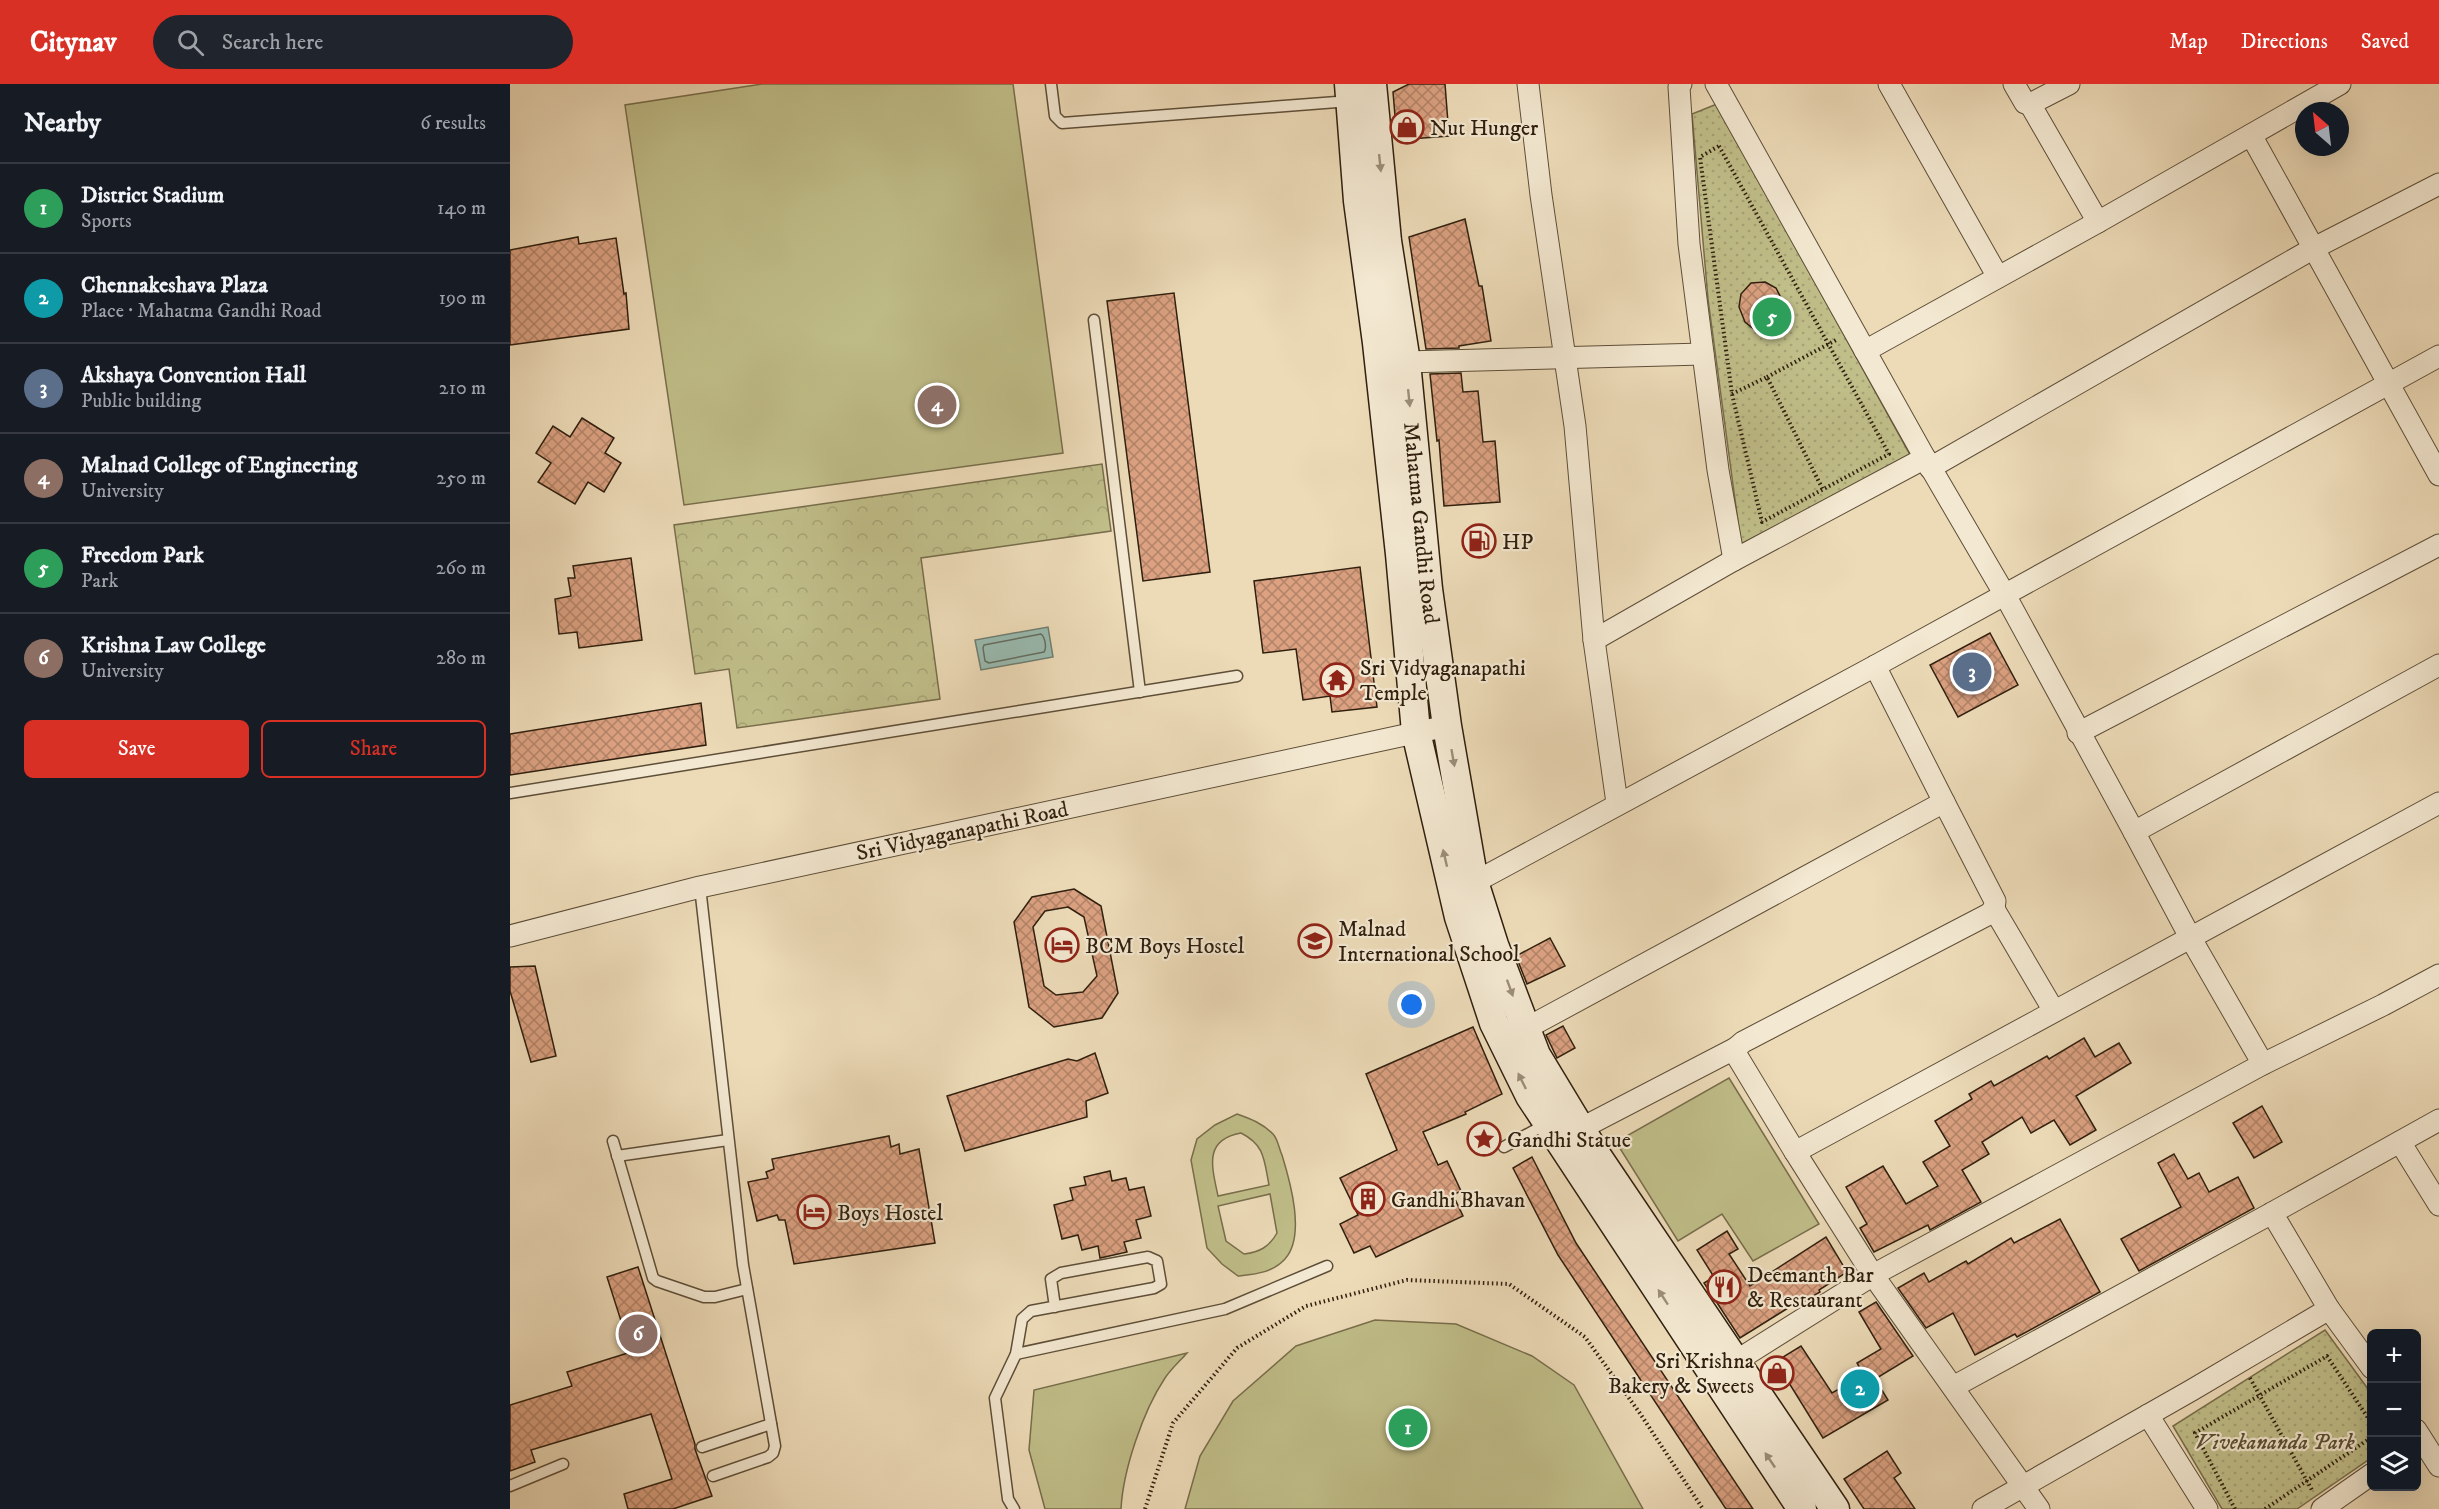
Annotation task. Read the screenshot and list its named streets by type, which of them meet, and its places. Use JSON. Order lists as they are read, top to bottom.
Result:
{
  "streets": {
    "street": ["Mahatma Gandhi Road", "Sri Vidyaganapathi Road"]
  },
  "crossings": [
    ["Mahatma Gandhi Road", "Sri Vidyaganapathi Road"]
  ],
  "parks": ["Vivekananda Park"],
  "places": {
    "shop": ["Nut Hunger", "Sri Krishna Bakery & Sweets"],
    "fuel station": ["HP"],
    "temple": ["Sri Vidyaganapathi Temple"],
    "school or university": ["Malnad International School"],
    "hotel": ["BCM Boys Hostel", "Boys Hostel"],
    "place": ["Gandhi Statue"],
    "building": ["Gandhi Bhavan"],
    "restaurant": ["Deemanth Bar & Restaurant"]
  },
  "north": "top left",
  "page": {
    "header": "Citynav",
    "search": "Search here",
    "nav": ["Map", "Directions", "Saved"],
    "heading": ["Nearby", "6 results"],
    "list": [
      {
        "mark": "1",
        "name": "District Stadium",
        "note": "Sports",
        "value": "140 m"
      },
      {
        "mark": "2",
        "name": "Chennakeshava Plaza",
        "note": "Place · Mahatma Gandhi Road",
        "value": "190 m"
      },
      {
        "mark": "3",
        "name": "Akshaya Convention Hall",
        "note": "Public building",
        "value": "210 m"
      },
      {
        "mark": "4",
        "name": "Malnad College of Engineering",
        "note": "University",
        "value": "250 m"
      },
      {
        "mark": "5",
        "name": "Freedom Park",
        "note": "Park",
        "value": "260 m"
      },
      {
        "mark": "6",
        "name": "Krishna Law College",
        "note": "University",
        "value": "280 m"
      }
    ],
    "pins": [
      "5",
      "4",
      "3",
      "6",
      "2",
      "1"
    ],
    "buttons": ["Save", "Share"],
    "map_buttons": ["+", "−"]
  }
}
